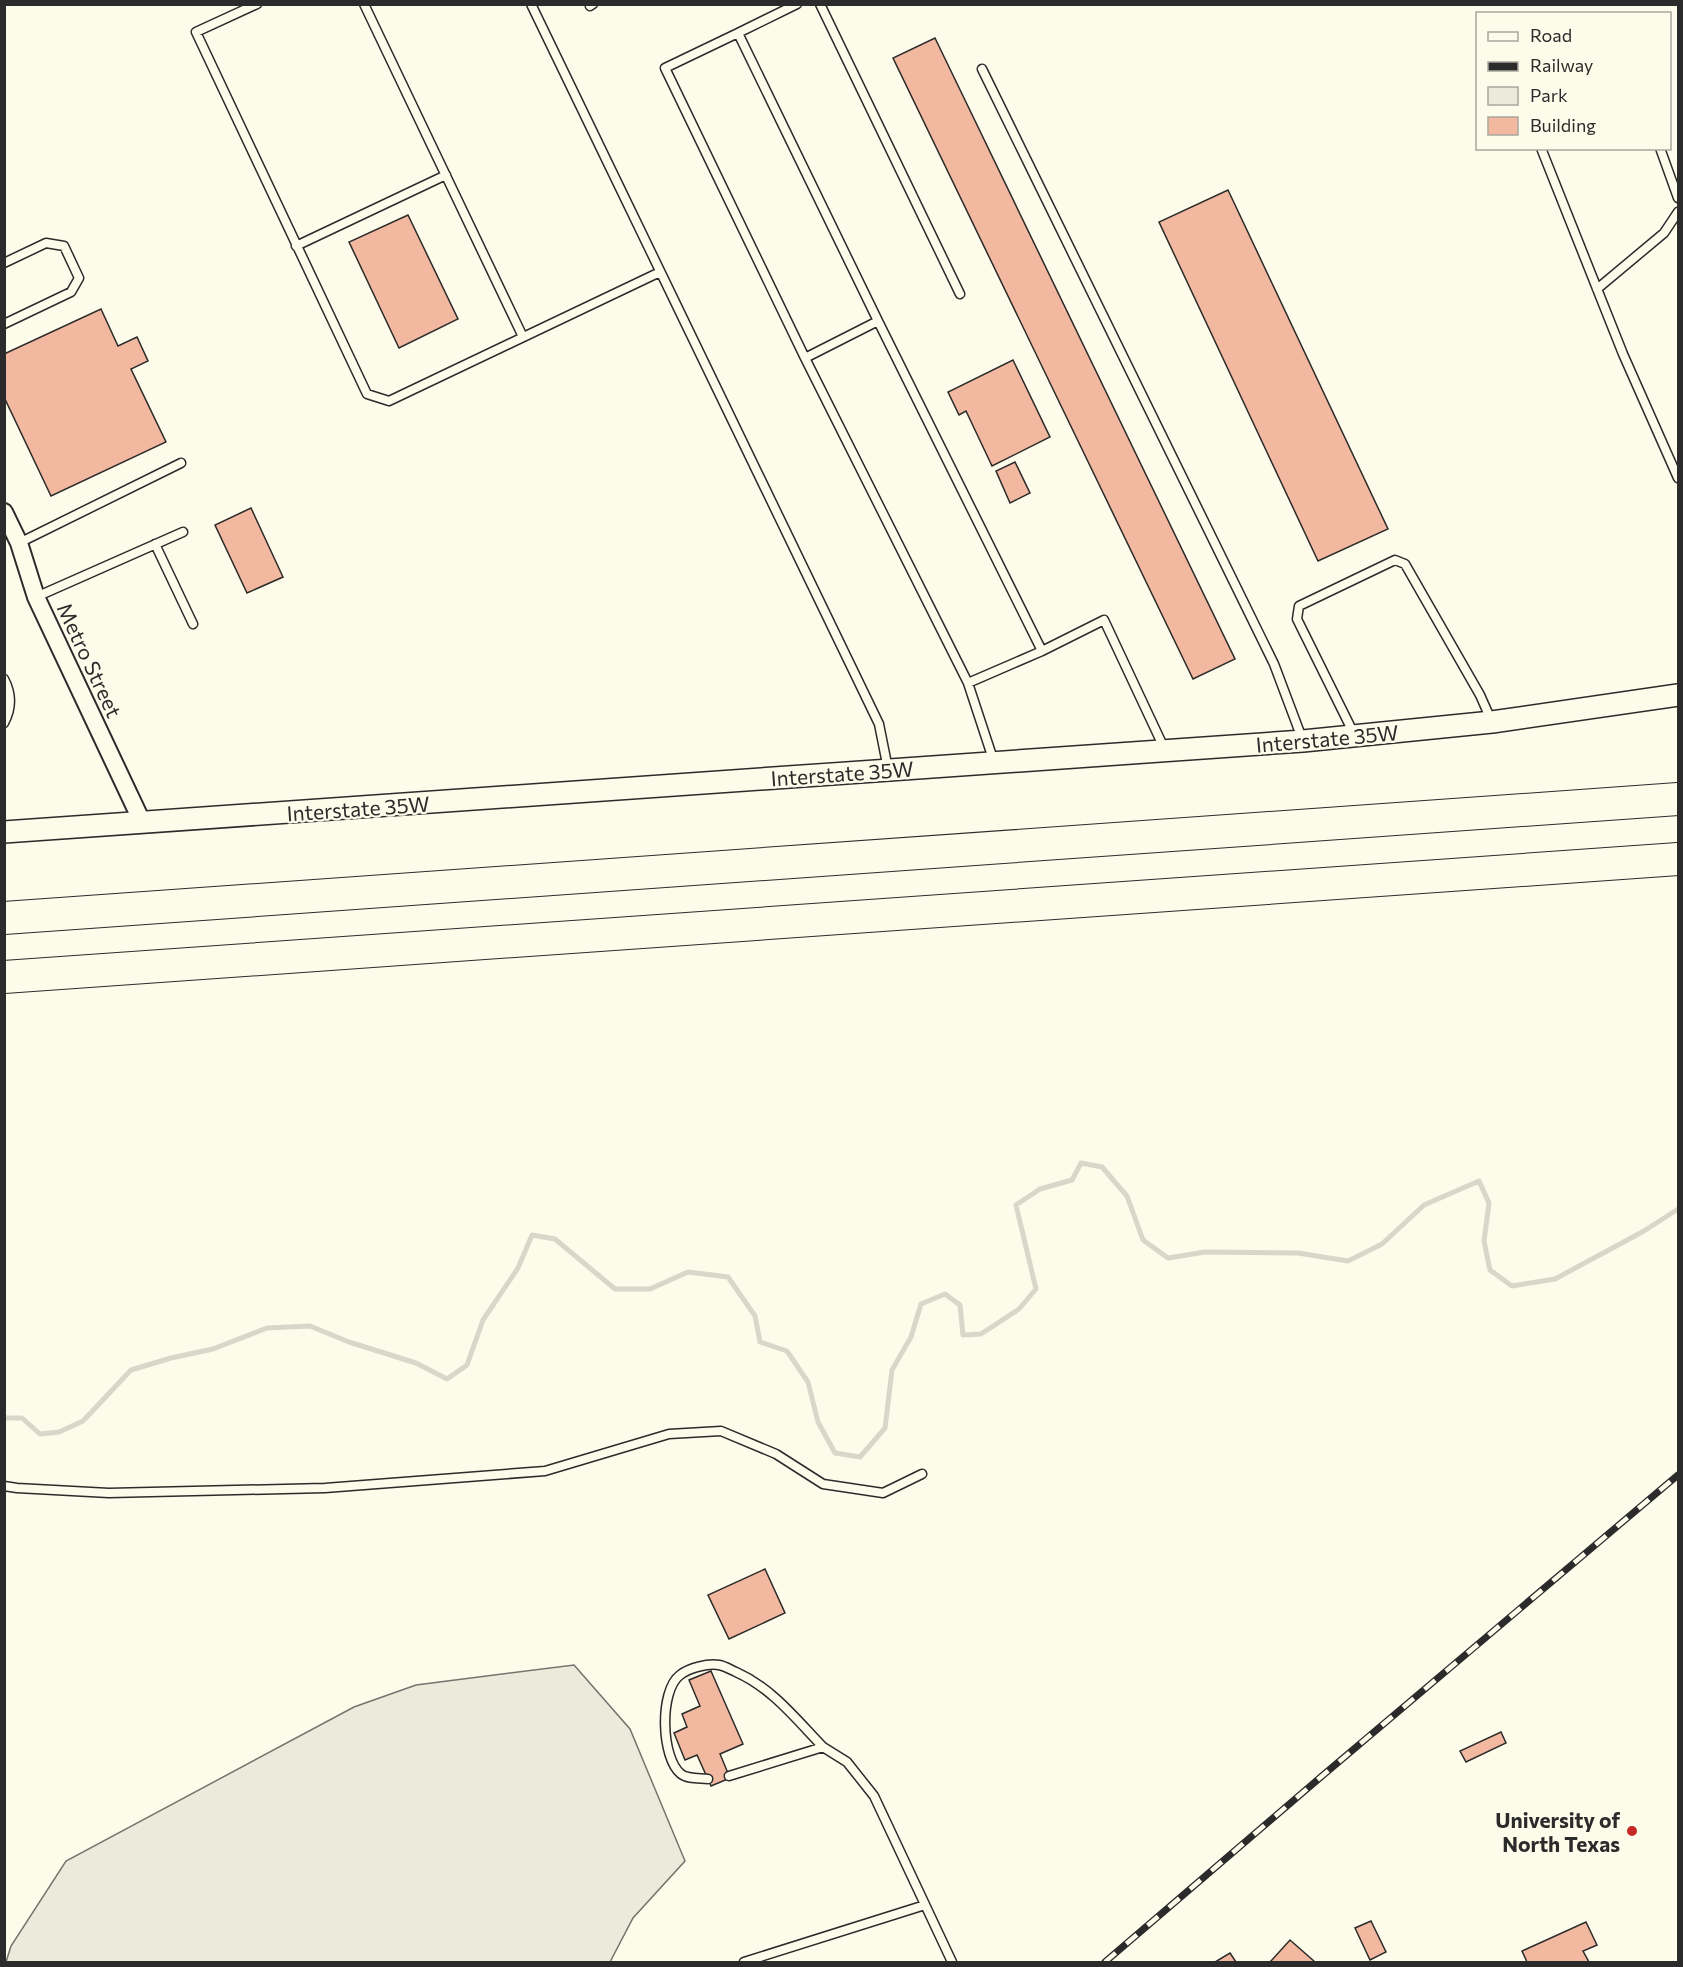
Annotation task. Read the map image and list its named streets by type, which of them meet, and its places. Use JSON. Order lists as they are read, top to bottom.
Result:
{
  "streets": {
    "street": ["Metro Street", "Interstate 35W"]
  },
  "crossings": [
    ["Metro Street", "Interstate 35W"]
  ],
  "places": ["University of North Texas"],
  "legend": [
    "Road",
    "Railway",
    "Park",
    "Building"
  ]
}
